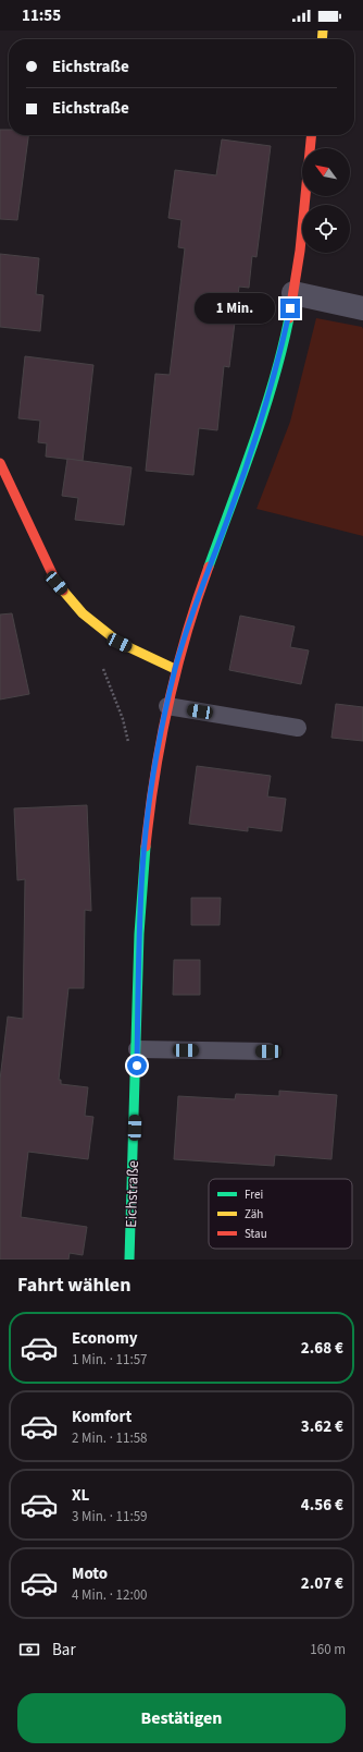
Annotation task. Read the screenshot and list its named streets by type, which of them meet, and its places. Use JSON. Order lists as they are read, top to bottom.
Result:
{
  "streets": {
    "street": ["Eichstraße"]
  },
  "legend": ["Frei", "Zäh", "Stau"],
  "north": "top left",
  "page": {
    "status": "11:55",
    "banner": ["Eichstraße", "Eichstraße"],
    "bubble": "1 Min.",
    "heading": "Fahrt wählen",
    "list": [
      {
        "name": "Economy",
        "note": "1 Min. · 11:57",
        "value": "2.68 €"
      },
      {
        "name": "Komfort",
        "note": "2 Min. · 11:58",
        "value": "3.62 €"
      },
      {
        "name": "XL",
        "note": "3 Min. · 11:59",
        "value": "4.56 €"
      },
      {
        "name": "Moto",
        "note": "4 Min. · 12:00",
        "value": "2.07 €"
      }
    ],
    "pay": ["Bar", "160 m"],
    "buttons": "Bestätigen"
  }
}
